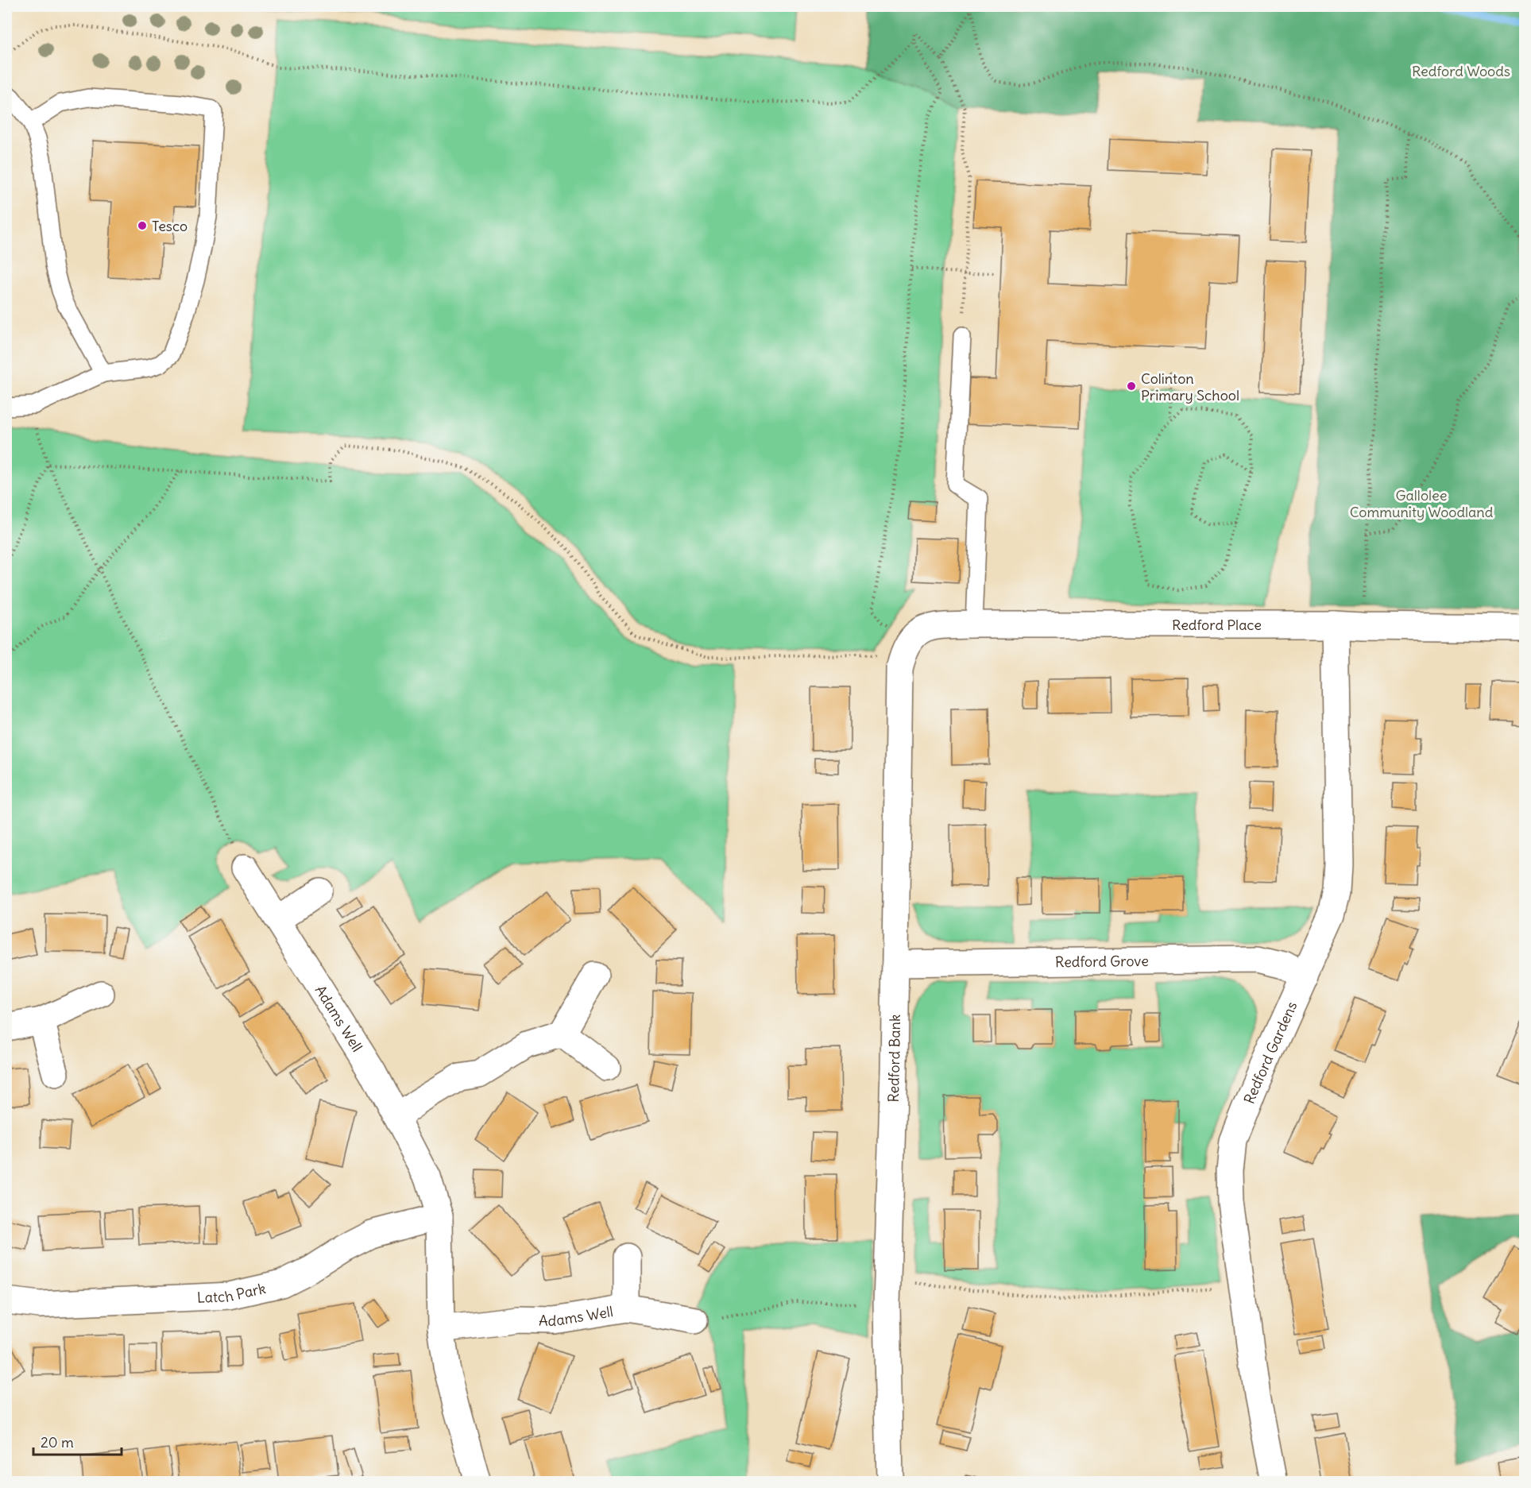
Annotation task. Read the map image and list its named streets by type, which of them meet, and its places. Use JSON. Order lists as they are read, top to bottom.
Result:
{
  "streets": {
    "street": [
      "Redford Place",
      "Redford Grove",
      "Adams Well",
      "Redford Gardens",
      "Redford Bank",
      "Latch Park"
    ]
  },
  "crossings": [
    ["Redford Place", "Redford Gardens"],
    ["Redford Place", "Redford Bank"],
    ["Redford Grove", "Redford Gardens"],
    ["Redford Grove", "Redford Bank"],
    ["Adams Well", "Latch Park"]
  ],
  "parks": ["Redford Woods", "Gallolee Community Woodland"],
  "places": ["Tesco", "Colinton Primary School"],
  "scale_bar": "20 m"
}
